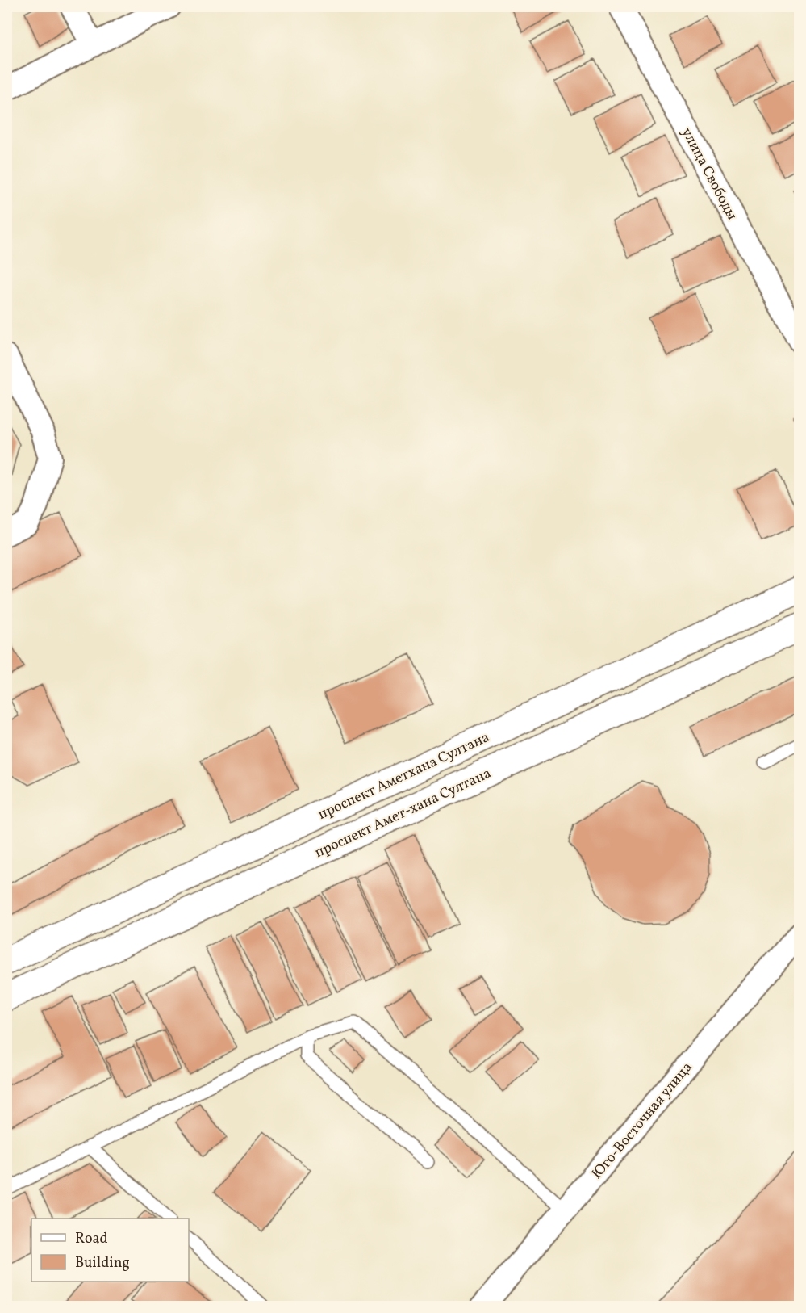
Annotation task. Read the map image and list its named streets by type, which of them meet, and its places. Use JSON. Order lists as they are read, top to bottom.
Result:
{
  "streets": {
    "main road": ["проспект Аметхана Султана", "проспект Амет-хана Султана"],
    "street": ["улица Свободы", "Юго-Восточная улица"]
  },
  "legend": ["Road", "Building"]
}
